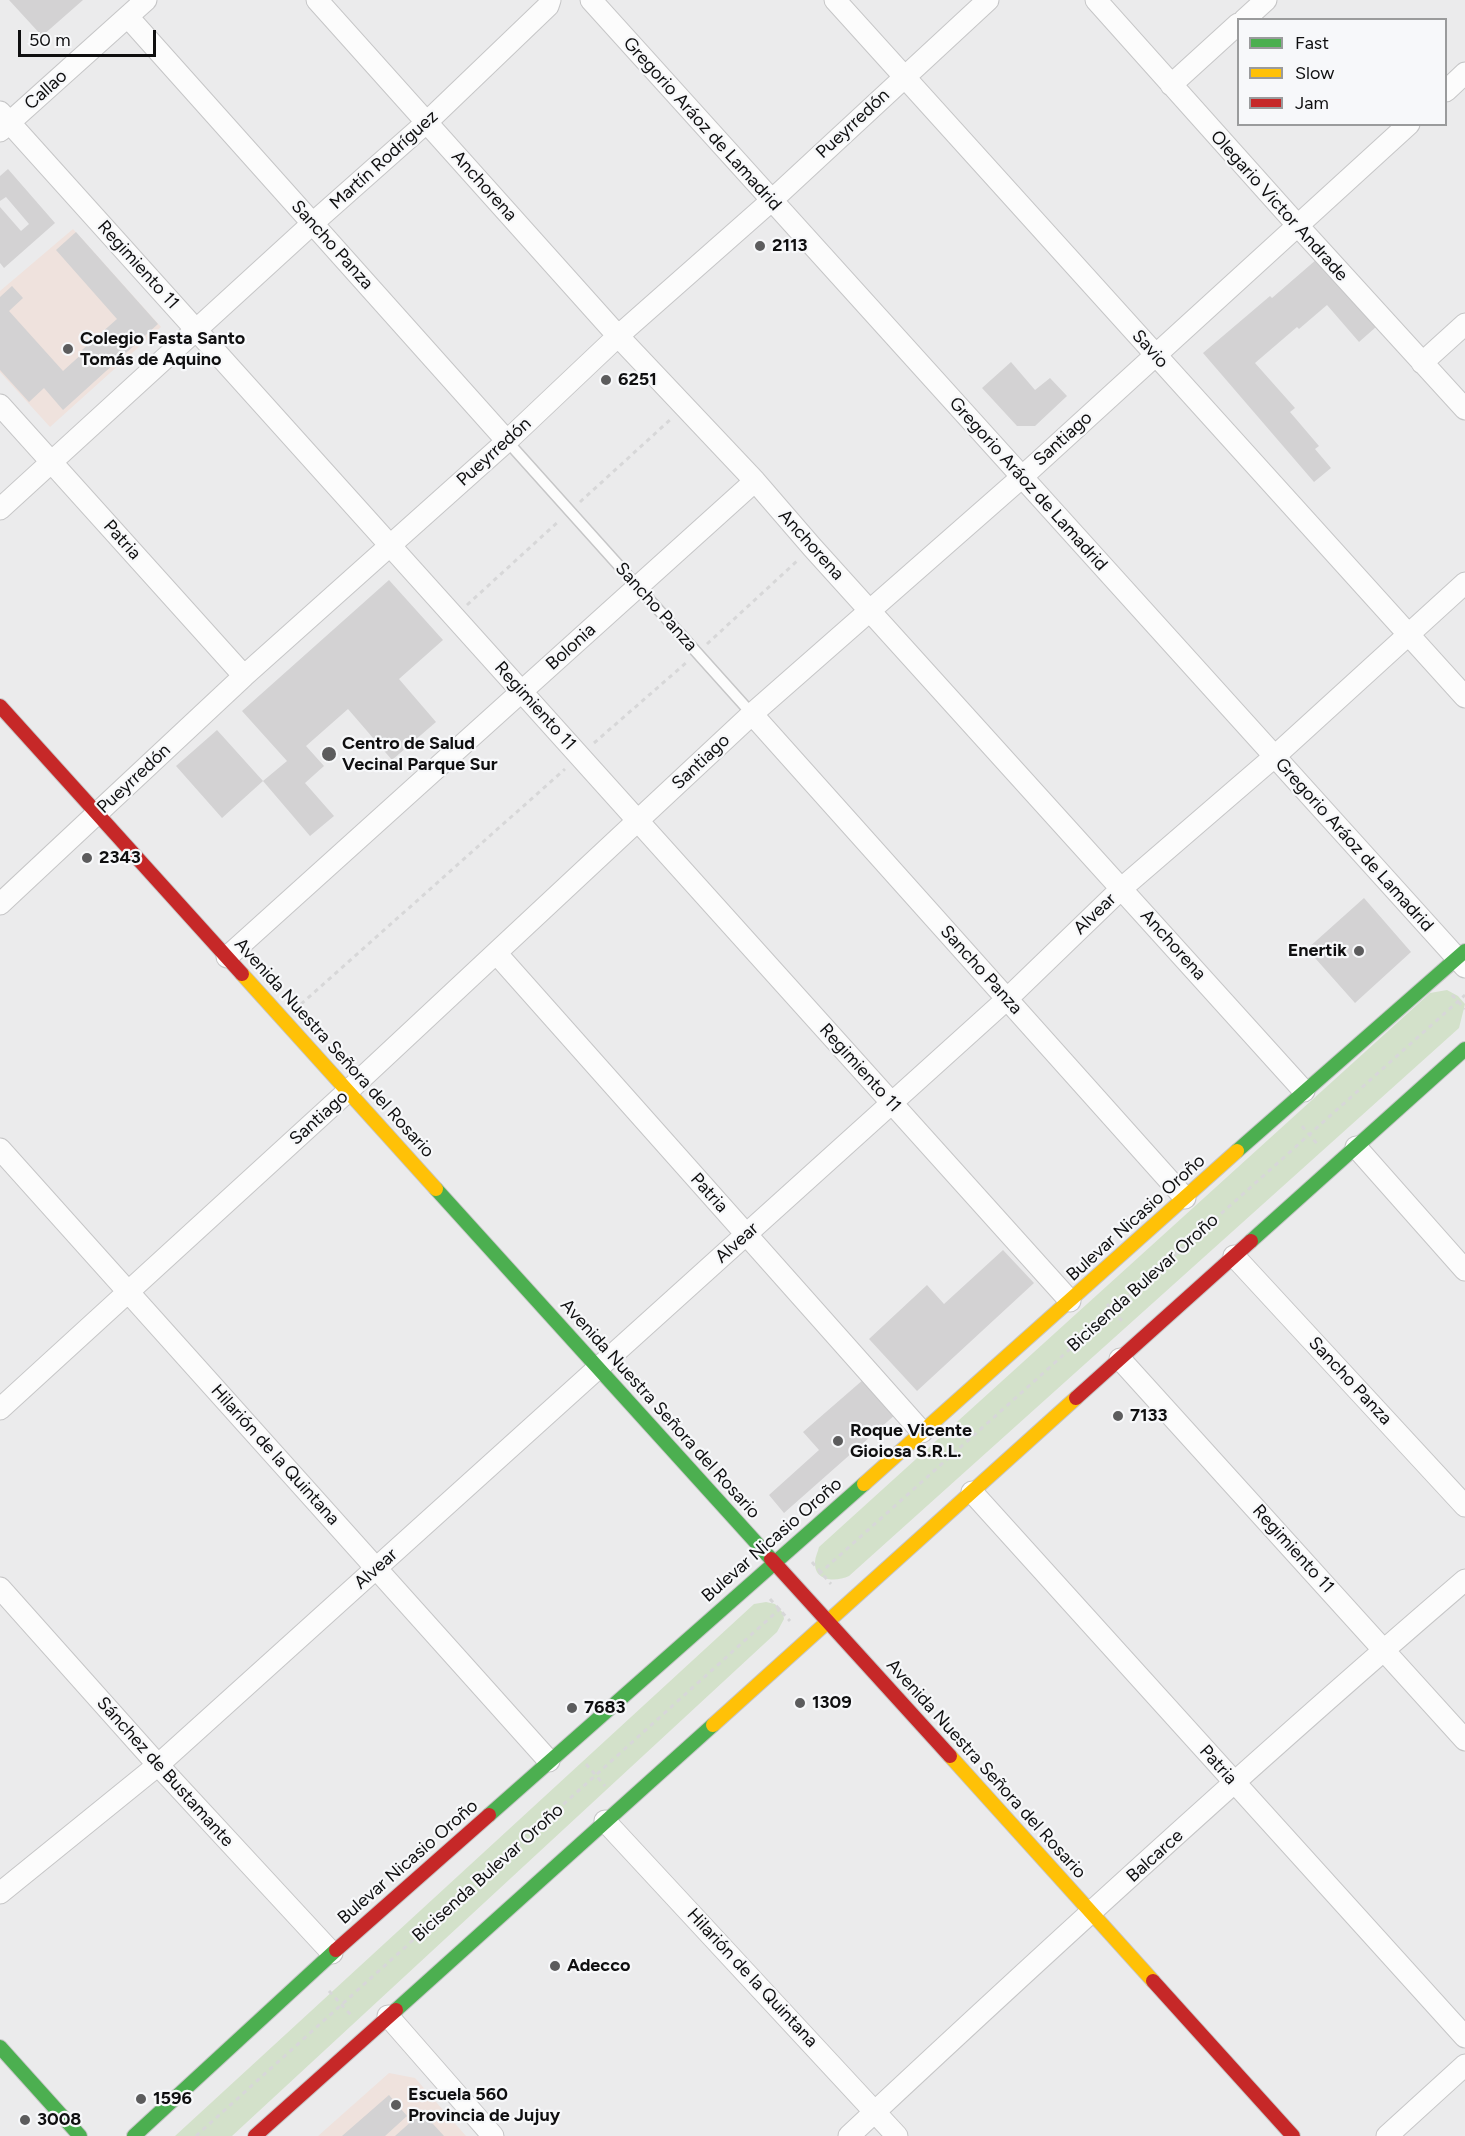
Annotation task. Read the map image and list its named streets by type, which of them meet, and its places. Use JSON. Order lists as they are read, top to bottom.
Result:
{
  "streets": {
    "main road": ["Avenida Nuestra Señora del Rosario", "Bulevar Nicasio Oroño"],
    "street": [
      "Callao",
      "Gregorio Aráoz de Lamadrid",
      "Pueyrredón",
      "Martín Rodríguez",
      "Anchorena",
      "Olegario Victor Andrade",
      "Sancho Panza",
      "Regimiento 11",
      "Savio",
      "Santiago",
      "Patria",
      "Bolonia",
      "Alvear",
      "Hilarión de la Quintana",
      "Sánchez de Bustamante",
      "Balcarce"
    ],
    "path": ["Bicisenda Bulevar Oroño"]
  },
  "crossings": [
    ["Callao", "Sancho Panza"],
    ["Callao", "Regimiento 11"],
    ["Gregorio Aráoz de Lamadrid", "Pueyrredón"],
    ["Gregorio Aráoz de Lamadrid", "Santiago"],
    ["Gregorio Aráoz de Lamadrid", "Alvear"],
    ["Gregorio Aráoz de Lamadrid", "Bulevar Nicasio Oroño"],
    ["Pueyrredón", "Anchorena"],
    ["Pueyrredón", "Sancho Panza"],
    ["Pueyrredón", "Regimiento 11"],
    ["Pueyrredón", "Savio"],
    ["Pueyrredón", "Patria"],
    ["Pueyrredón", "Avenida Nuestra Señora del Rosario"],
    ["Martín Rodríguez", "Anchorena"],
    ["Martín Rodríguez", "Sancho Panza"],
    ["Martín Rodríguez", "Regimiento 11"],
    ["Martín Rodríguez", "Patria"],
    ["Anchorena", "Santiago"],
    ["Anchorena", "Bolonia"],
    ["Anchorena", "Alvear"],
    ["Anchorena", "Bulevar Nicasio Oroño"],
    ["Olegario Victor Andrade", "Santiago"],
    ["Sancho Panza", "Santiago"],
    ["Sancho Panza", "Bolonia"],
    ["Sancho Panza", "Alvear"],
    ["Sancho Panza", "Bulevar Nicasio Oroño"],
    ["Regimiento 11", "Santiago"],
    ["Regimiento 11", "Bolonia"],
    ["Regimiento 11", "Alvear"],
    ["Regimiento 11", "Bulevar Nicasio Oroño"],
    ["Regimiento 11", "Balcarce"],
    ["Savio", "Santiago"],
    ["Savio", "Alvear"],
    ["Santiago", "Patria"],
    ["Santiago", "Avenida Nuestra Señora del Rosario"],
    ["Santiago", "Hilarión de la Quintana"],
    ["Patria", "Alvear"],
    ["Patria", "Bulevar Nicasio Oroño"],
    ["Patria", "Balcarce"],
    ["Bolonia", "Avenida Nuestra Señora del Rosario"],
    ["Alvear", "Avenida Nuestra Señora del Rosario"],
    ["Alvear", "Hilarión de la Quintana"],
    ["Alvear", "Sánchez de Bustamante"],
    ["Avenida Nuestra Señora del Rosario", "Bulevar Nicasio Oroño"],
    ["Avenida Nuestra Señora del Rosario", "Balcarce"],
    ["Bulevar Nicasio Oroño", "Hilarión de la Quintana"],
    ["Bulevar Nicasio Oroño", "Sánchez de Bustamante"],
    ["Hilarión de la Quintana", "Balcarce"]
  ],
  "places": [
    "2113",
    "Colegio Fasta Santo Tomás de Aquino",
    "6251",
    "Centro de Salud Vecinal Parque Sur",
    "2343",
    "Enertik",
    "7133",
    "Roque Vicente Gioiosa S.R.L.",
    "1309",
    "7683",
    "Adecco",
    "1596",
    "Escuela 560 Provincia de Jujuy",
    "3008"
  ],
  "legend": ["Fast", "Slow", "Jam"],
  "scale_bar": "50 m"
}
